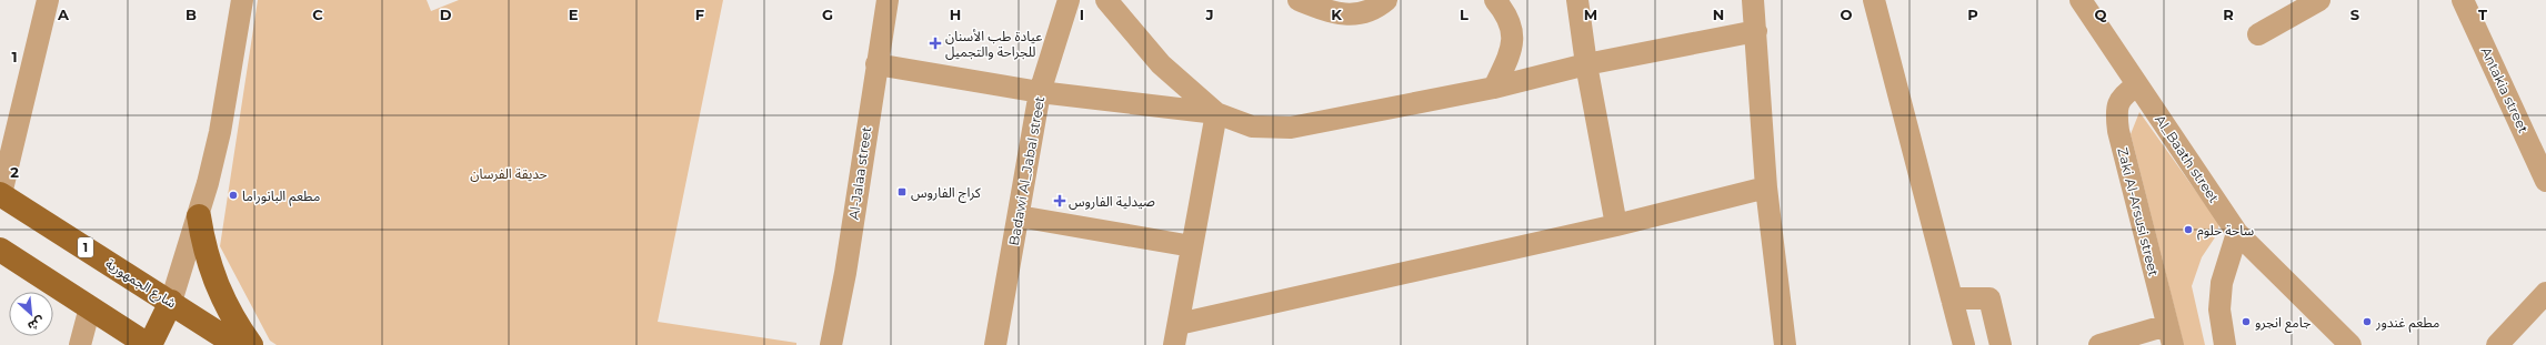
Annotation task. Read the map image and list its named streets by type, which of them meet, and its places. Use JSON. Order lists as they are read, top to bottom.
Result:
{
  "streets": {
    "main road": ["1", "شارع الجمهورية"],
    "street": [
      "Antakia street",
      "Al_Baath street",
      "Badawi Al_Jabal street",
      "Al-Jalaa street",
      "Zaki Al-Arsusi street"
    ]
  },
  "crossings": [
    ["Al_Baath street", "Zaki Al-Arsusi street"]
  ],
  "parks": ["حديقة الفرسان"],
  "places": {
    "health": ["عيادة طب الأسنان للجراحة والتجميل", "صيدلية الفاروس"],
    "transit": ["كراج الفاروس"],
    "other": [
      "مطعم البانوراما",
      "ساحة حلوم",
      "جامع انجرو",
      "مطعم غندور"
    ]
  },
  "north": "bottom right",
  "grid": {
    "columns": [
      "A",
      "B",
      "C",
      "D",
      "E",
      "F",
      "G",
      "H",
      "I",
      "J",
      "K",
      "L",
      "M",
      "N",
      "O",
      "P",
      "Q",
      "R",
      "S",
      "T"
    ],
    "rows": ["1", "2"]
  }
}
